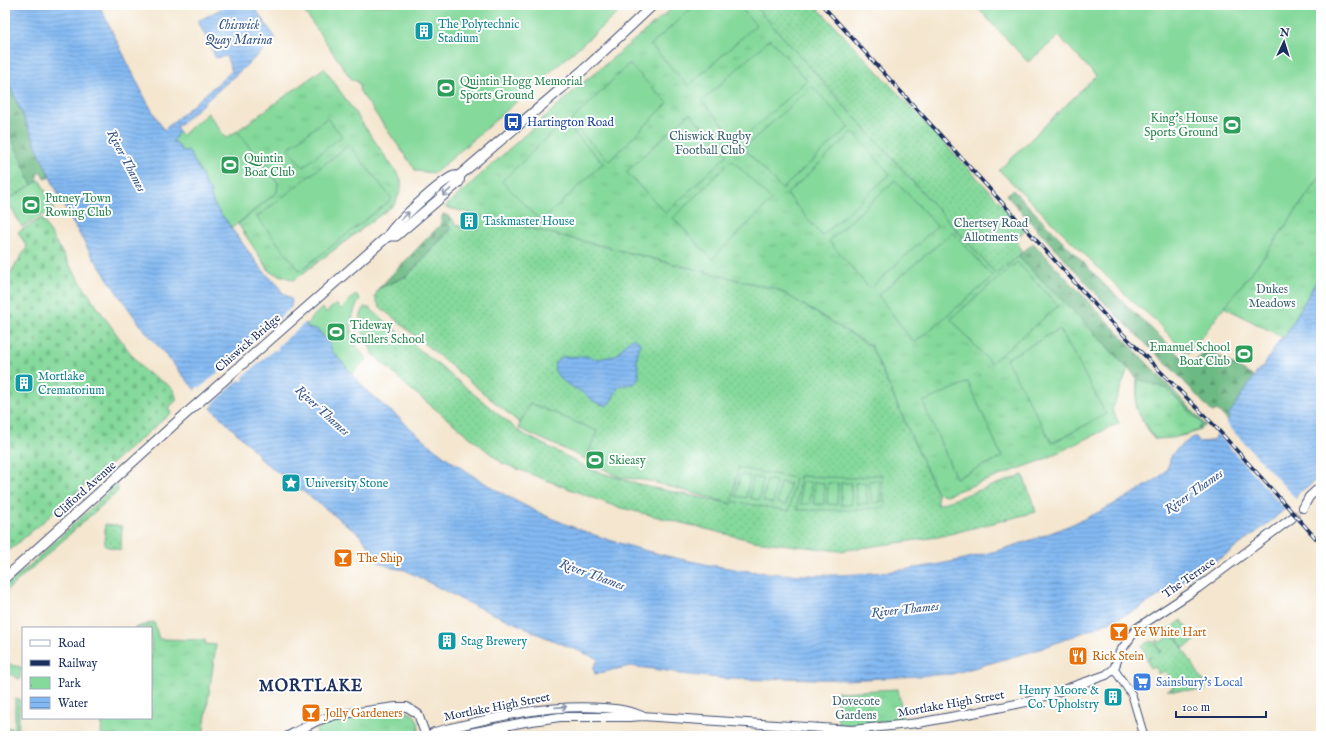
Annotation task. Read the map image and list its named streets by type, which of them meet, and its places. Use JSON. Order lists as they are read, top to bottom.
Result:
{
  "streets": {
    "highway": ["Chiswick Bridge", "Clifford Avenue"],
    "main road": ["The Terrace", "Mortlake High Street"]
  },
  "crossings": [
    ["Chiswick Bridge", "Clifford Avenue"],
    ["The Terrace", "Mortlake High Street"]
  ],
  "districts": ["MORTLAKE"],
  "water": ["Chiswick Quay Marina", "River Thames"],
  "parks": [
    "Chiswick Rugby Football Club",
    "Chertsey Road Allotments",
    "Dukes Meadows",
    "Dovecote Gardens"
  ],
  "places": {
    "building": [
      "The Polytechnic Stadium",
      "Taskmaster House",
      "Mortlake Crematorium",
      "Stag Brewery",
      "Henry Moore & Co. Upholstry"
    ],
    "sports": [
      "Quintin Hogg Memorial Sports Ground",
      "King's House Sports Ground",
      "Quintin Boat Club",
      "Putney Town Rowing Club",
      "Tideway Scullers School",
      "Emanuel School Boat Club",
      "Skieasy"
    ],
    "bus stop": ["Hartington Road"],
    "place": ["University Stone"],
    "bar": ["The Ship", "Ye White Hart", "Jolly Gardeners"],
    "restaurant": ["Rick Stein"],
    "supermarket": ["Sainsbury's Local"]
  },
  "legend": [
    "Road",
    "Railway",
    "Park",
    "Water"
  ],
  "scale_bar": "100 m",
  "north": "top"
}
